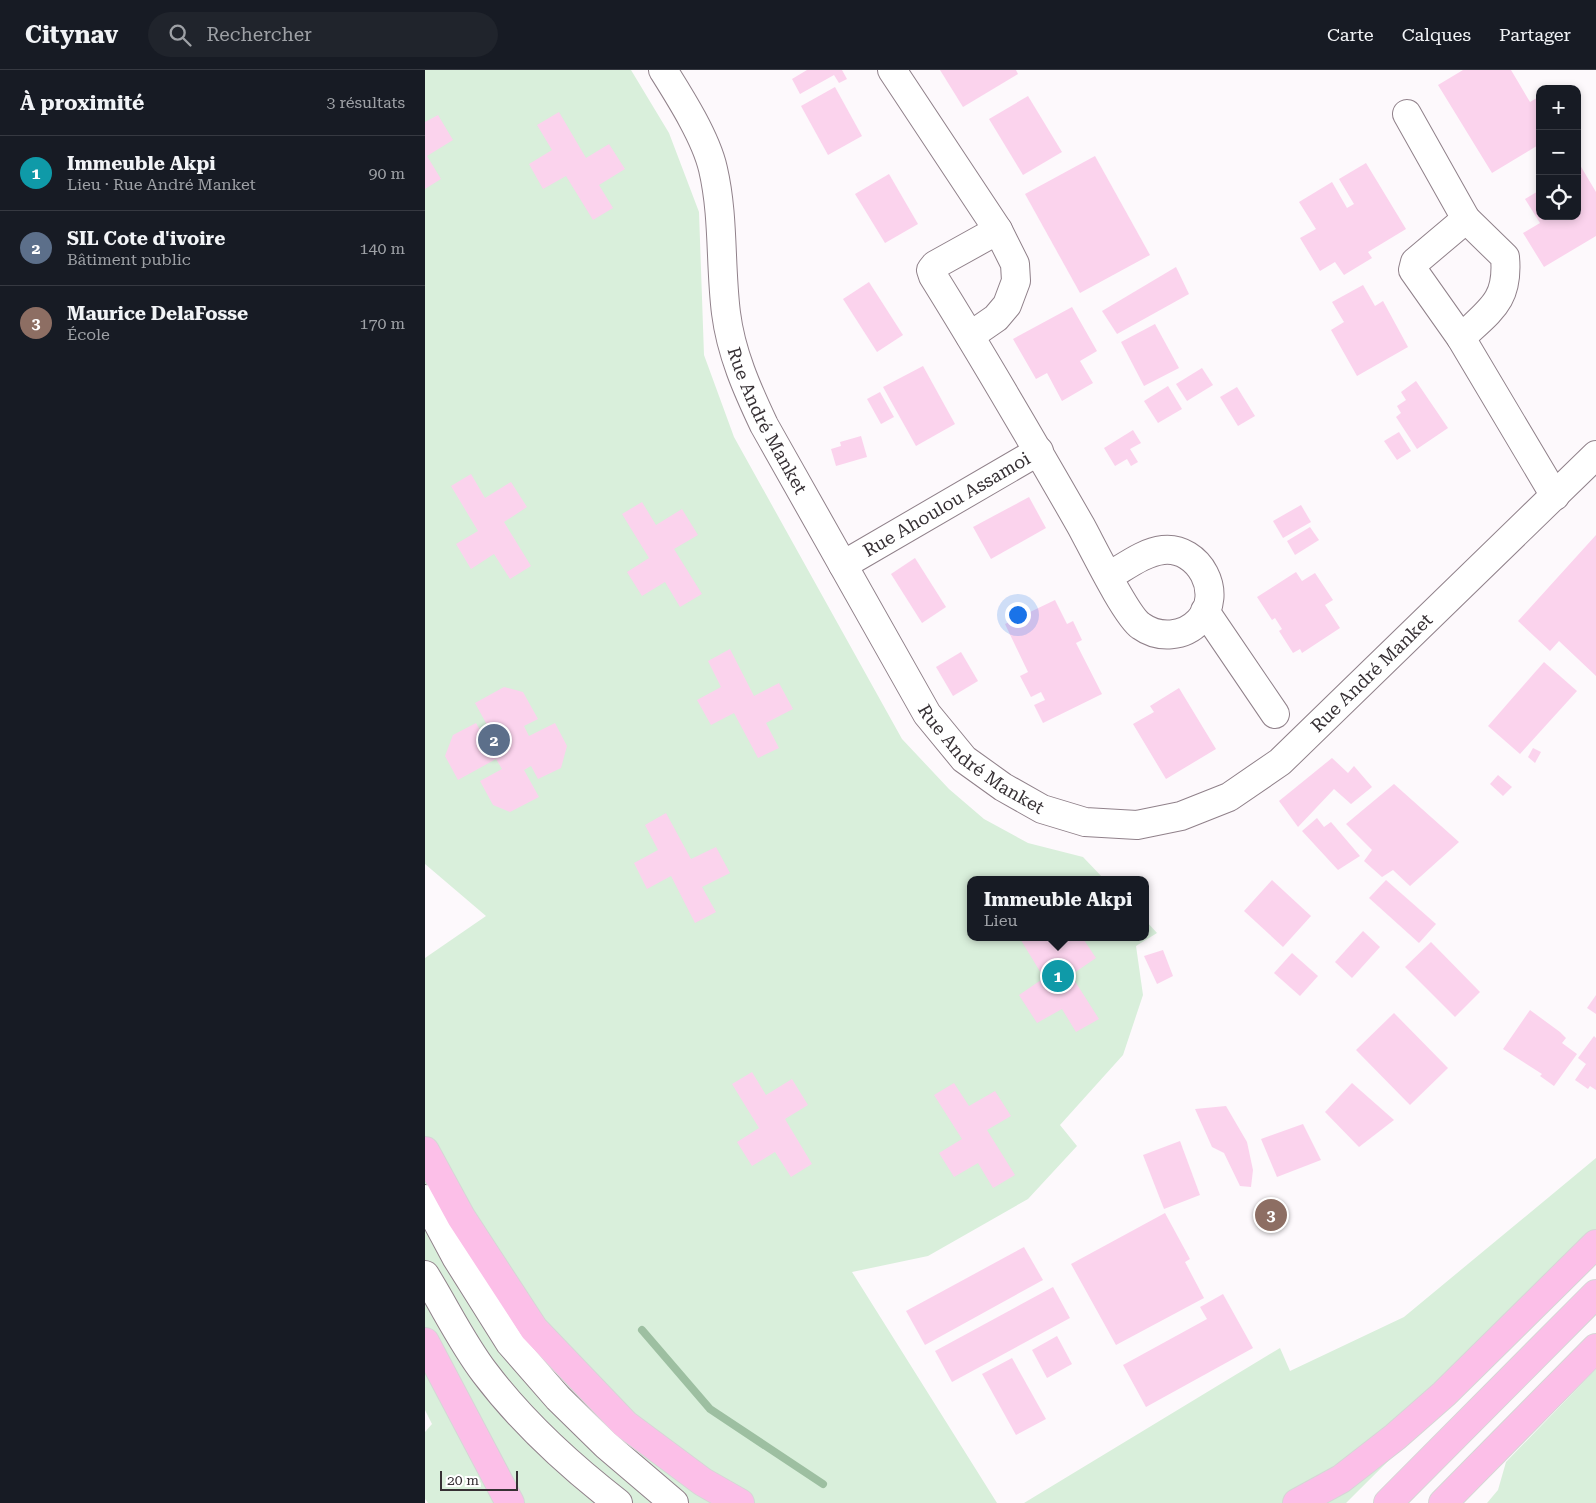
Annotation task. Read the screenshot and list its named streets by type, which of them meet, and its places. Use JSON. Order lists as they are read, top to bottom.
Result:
{
  "streets": {
    "street": ["Rue André Manket", "Rue Ahoulou Assamoi"]
  },
  "crossings": [
    ["Rue André Manket", "Rue Ahoulou Assamoi"]
  ],
  "scale_bar": "20 m",
  "page": {
    "header": "Citynav",
    "search": "Rechercher",
    "nav": ["Carte", "Calques", "Partager"],
    "heading": ["À proximité", "3 résultats"],
    "map_buttons": ["+", "−"],
    "list": [
      {
        "mark": "1",
        "name": "Immeuble Akpi",
        "note": "Lieu · Rue André Manket",
        "value": "90 m"
      },
      {
        "mark": "2",
        "name": "SIL Cote d'ivoire",
        "note": "Bâtiment public",
        "value": "140 m"
      },
      {
        "mark": "3",
        "name": "Maurice DelaFosse",
        "note": "École",
        "value": "170 m"
      }
    ],
    "pins": ["2", "1", "3"],
    "popup": ["Immeuble Akpi", "Lieu"],
    "scale": "20 m"
  }
}
